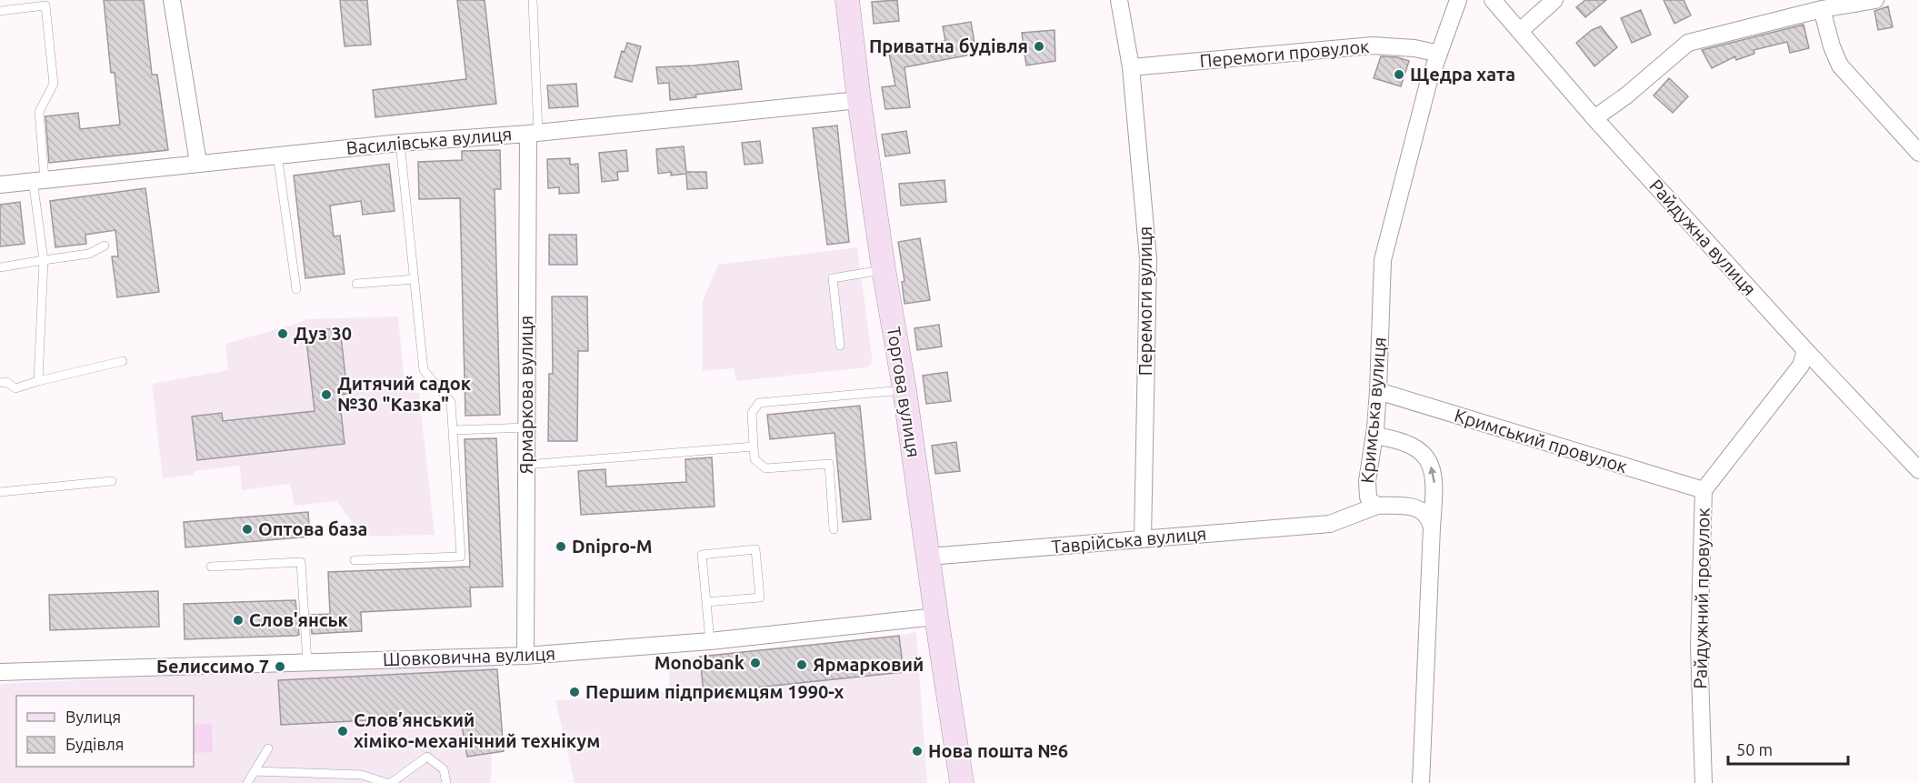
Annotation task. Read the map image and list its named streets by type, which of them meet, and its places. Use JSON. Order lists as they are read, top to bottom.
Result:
{
  "streets": {
    "street": [
      "Перемоги провулок",
      "Василівська вулиця",
      "Райдужна вулиця",
      "Перемоги вулиця",
      "Торгова вулиця",
      "Ярмаркова вулиця",
      "Кримська вулиця",
      "Кримський провулок",
      "Таврійська вулиця",
      "Райдужний провулок",
      "Шовковична вулиця"
    ]
  },
  "crossings": [
    ["Перемоги провулок", "Перемоги вулиця"],
    ["Перемоги провулок", "Кримська вулиця"],
    ["Василівська вулиця", "Торгова вулиця"],
    ["Василівська вулиця", "Ярмаркова вулиця"],
    ["Райдужна вулиця", "Райдужний провулок"],
    ["Перемоги вулиця", "Таврійська вулиця"],
    ["Торгова вулиця", "Таврійська вулиця"],
    ["Торгова вулиця", "Шовковична вулиця"],
    ["Ярмаркова вулиця", "Шовковична вулиця"],
    ["Кримська вулиця", "Кримський провулок"],
    ["Кримська вулиця", "Таврійська вулиця"],
    ["Кримський провулок", "Райдужний провулок"]
  ],
  "places": [
    "Приватна будівля",
    "Щедра хата",
    "Дуз 30",
    "Дитячий садок №30 \"Казка\"",
    "Оптова база",
    "Dnipro-M",
    "Слов'янськ",
    "Monobank",
    "Ярмарковий",
    "Белиссимо 7",
    "Першим підприємцям 1990-х",
    "Слов’янський хіміко-механічний технікум",
    "Нова пошта №6"
  ],
  "legend": ["Вулиця", "Будівля"],
  "scale_bar": "50 m"
}
